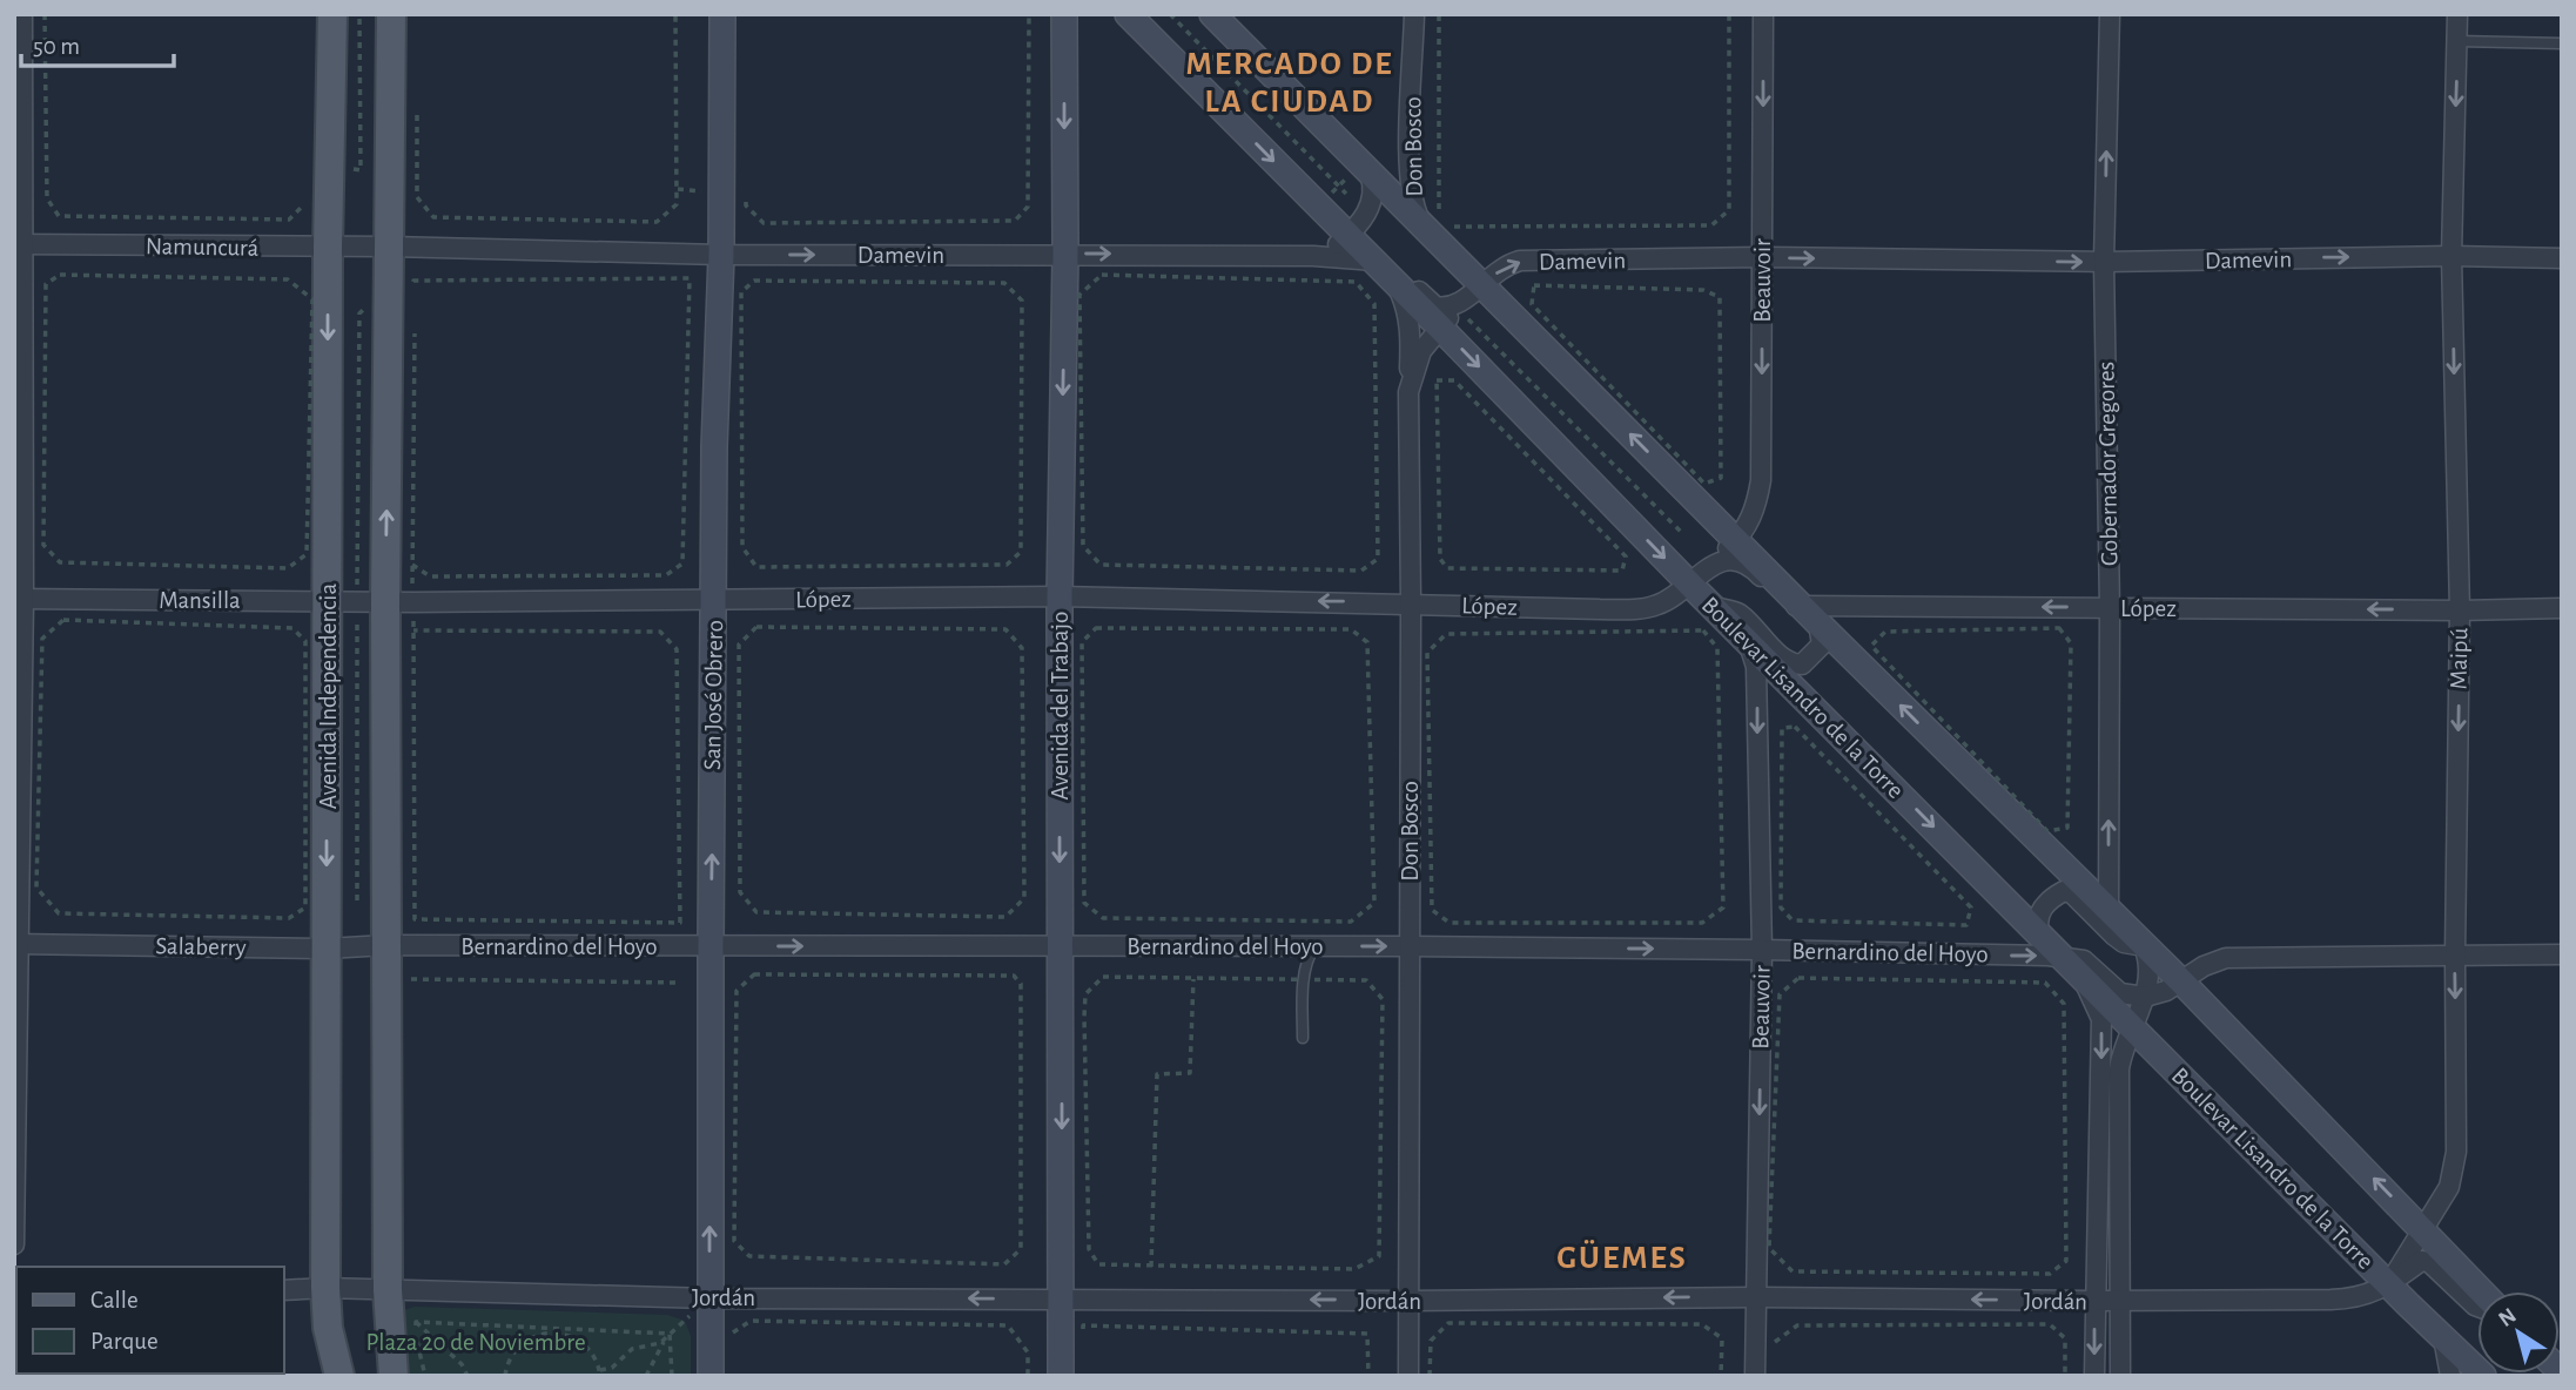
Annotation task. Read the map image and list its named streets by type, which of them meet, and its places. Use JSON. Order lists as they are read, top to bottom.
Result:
{
  "streets": {
    "main road": ["Avenida Independencia"],
    "street": [
      "Don Bosco",
      "Namuncurá",
      "Damevin",
      "Beauvoir",
      "Gobernador Gregores",
      "López",
      "Mansilla",
      "Maipú",
      "San José Obrero",
      "Boulevar Lisandro de la Torre",
      "Avenida del Trabajo",
      "Salaberry",
      "Bernardino del Hoyo",
      "Jordán"
    ]
  },
  "crossings": [
    ["Don Bosco", "Damevin"],
    ["Don Bosco", "López"],
    ["Don Bosco", "Boulevar Lisandro de la Torre"],
    ["Don Bosco", "Bernardino del Hoyo"],
    ["Don Bosco", "Jordán"],
    ["Namuncurá", "Damevin"],
    ["Namuncurá", "Avenida Independencia"],
    ["Damevin", "Beauvoir"],
    ["Damevin", "Gobernador Gregores"],
    ["Damevin", "Maipú"],
    ["Damevin", "San José Obrero"],
    ["Damevin", "Boulevar Lisandro de la Torre"],
    ["Damevin", "Avenida del Trabajo"],
    ["Beauvoir", "López"],
    ["Beauvoir", "Boulevar Lisandro de la Torre"],
    ["Beauvoir", "Bernardino del Hoyo"],
    ["Beauvoir", "Jordán"],
    ["Gobernador Gregores", "López"],
    ["López", "Mansilla"],
    ["López", "Maipú"],
    ["López", "San José Obrero"],
    ["López", "Boulevar Lisandro de la Torre"],
    ["López", "Avenida del Trabajo"],
    ["Mansilla", "Avenida Independencia"],
    ["Maipú", "Boulevar Lisandro de la Torre"],
    ["Maipú", "Jordán"],
    ["San José Obrero", "Bernardino del Hoyo"],
    ["San José Obrero", "Jordán"],
    ["Avenida Independencia", "Salaberry"],
    ["Avenida Independencia", "Jordán"],
    ["Boulevar Lisandro de la Torre", "Bernardino del Hoyo"],
    ["Boulevar Lisandro de la Torre", "Jordán"],
    ["Avenida del Trabajo", "Bernardino del Hoyo"],
    ["Avenida del Trabajo", "Jordán"],
    ["Salaberry", "Bernardino del Hoyo"]
  ],
  "one_way": [
    "Damevin",
    "Beauvoir",
    "Gobernador Gregores",
    "López",
    "Maipú",
    "San José Obrero",
    "Avenida del Trabajo",
    "Bernardino del Hoyo",
    "Jordán"
  ],
  "districts": ["MERCADO DE LA CIUDAD", "GÜEMES"],
  "parks": ["Plaza 20 de Noviembre"],
  "legend": ["Calle", "Parque"],
  "scale_bar": "50 m",
  "north": "top left"
}
